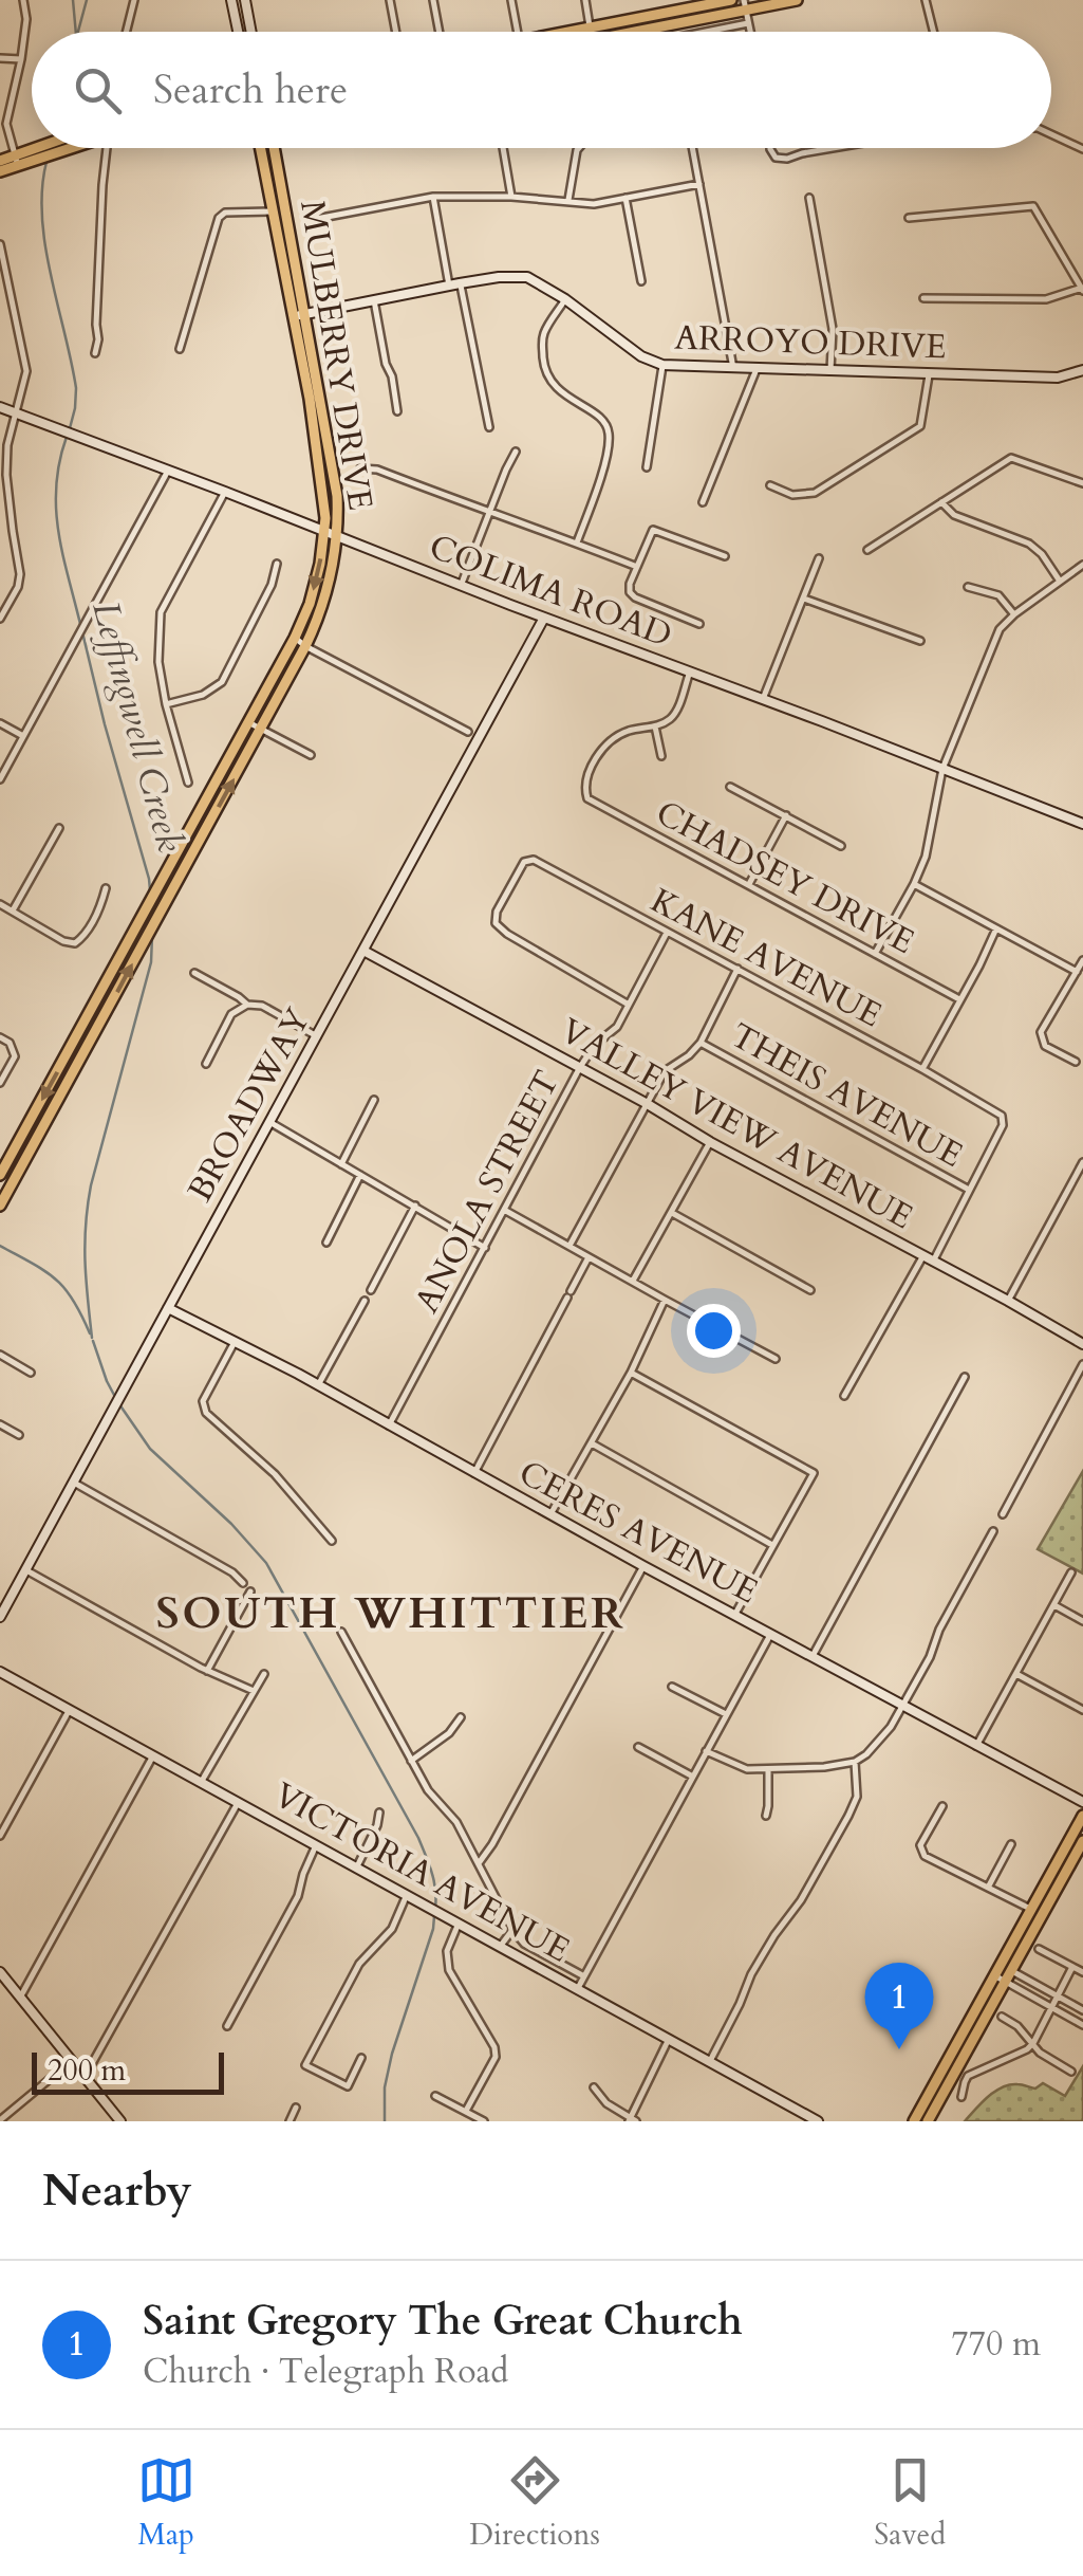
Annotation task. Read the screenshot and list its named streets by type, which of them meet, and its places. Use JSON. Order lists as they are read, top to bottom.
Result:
{
  "streets": {
    "main road": ["MULBERRY DRIVE"],
    "street": [
      "ARROYO DRIVE",
      "COLIMA ROAD",
      "CHADSEY DRIVE",
      "KANE AVENUE",
      "THEIS AVENUE",
      "BROADWAY",
      "VALLEY VIEW AVENUE",
      "ANOLA STREET",
      "CERES AVENUE",
      "VICTORIA AVENUE"
    ]
  },
  "crossings": [
    ["ARROYO DRIVE", "MULBERRY DRIVE"],
    ["MULBERRY DRIVE", "COLIMA ROAD"],
    ["COLIMA ROAD", "BROADWAY"],
    ["KANE AVENUE", "THEIS AVENUE"],
    ["KANE AVENUE", "ANOLA STREET"],
    ["BROADWAY", "VALLEY VIEW AVENUE"],
    ["BROADWAY", "CERES AVENUE"],
    ["VALLEY VIEW AVENUE", "ANOLA STREET"],
    ["ANOLA STREET", "CERES AVENUE"]
  ],
  "districts": ["SOUTH WHITTIER"],
  "water": ["Leffingwell Creek"],
  "scale_bar": "200 m",
  "page": {
    "search": "Search here",
    "pins": "1",
    "scale": "200 m",
    "heading": "Nearby",
    "list": [
      {
        "mark": "1",
        "name": "Saint Gregory The Great Church",
        "note": "Church · Telegraph Road",
        "value": "770 m"
      }
    ],
    "nav": ["Map", "Directions", "Saved"]
  }
}
